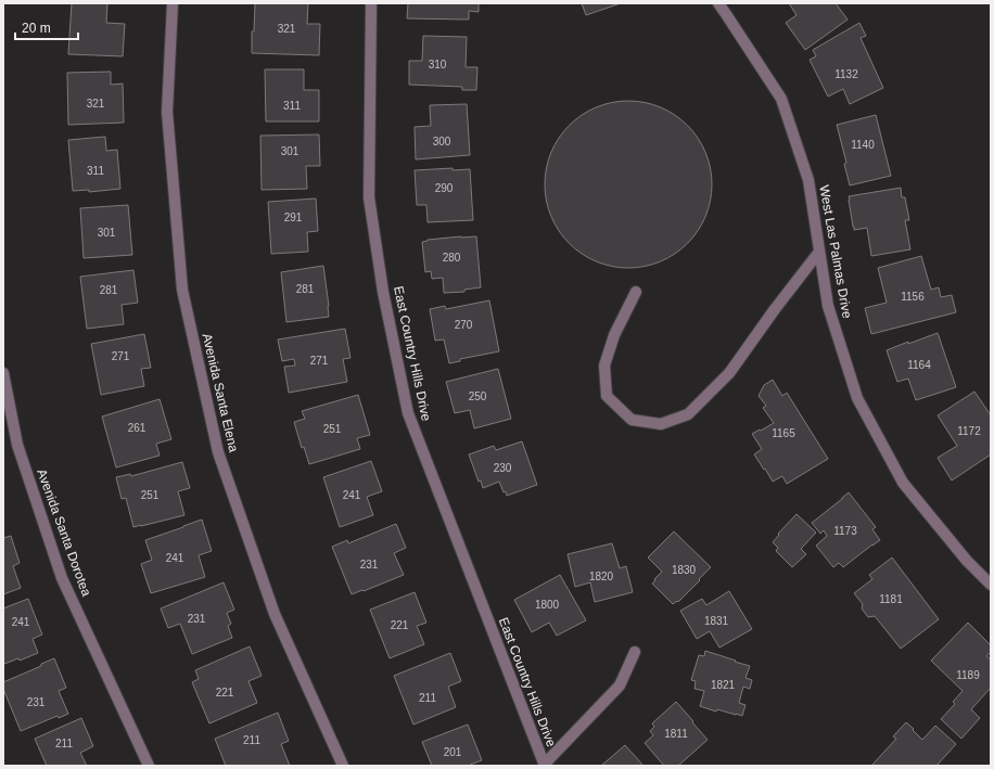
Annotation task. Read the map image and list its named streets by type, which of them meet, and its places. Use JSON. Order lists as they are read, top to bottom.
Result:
{
  "streets": {
    "street": [
      "West Las Palmas Drive",
      "East Country Hills Drive",
      "Avenida Santa Elena",
      "Avenida Santa Dorotea"
    ]
  },
  "house_numbers": [
    "321",
    "310",
    "1132",
    "321",
    "311",
    "300",
    "1140",
    "301",
    "311",
    "290",
    "291",
    "301",
    "280",
    "281",
    "281",
    "1156",
    "270",
    "271",
    "271",
    "1164",
    "250",
    "261",
    "251",
    "1172",
    "1165",
    "230",
    "251",
    "241",
    "1173",
    "241",
    "231",
    "1830",
    "1820",
    "1181",
    "1800",
    "231",
    "1831",
    "241",
    "221",
    "1189",
    "1821",
    "221",
    "211",
    "231",
    "1811",
    "211",
    "211",
    "201"
  ],
  "scale_bar": "20 m"
}
